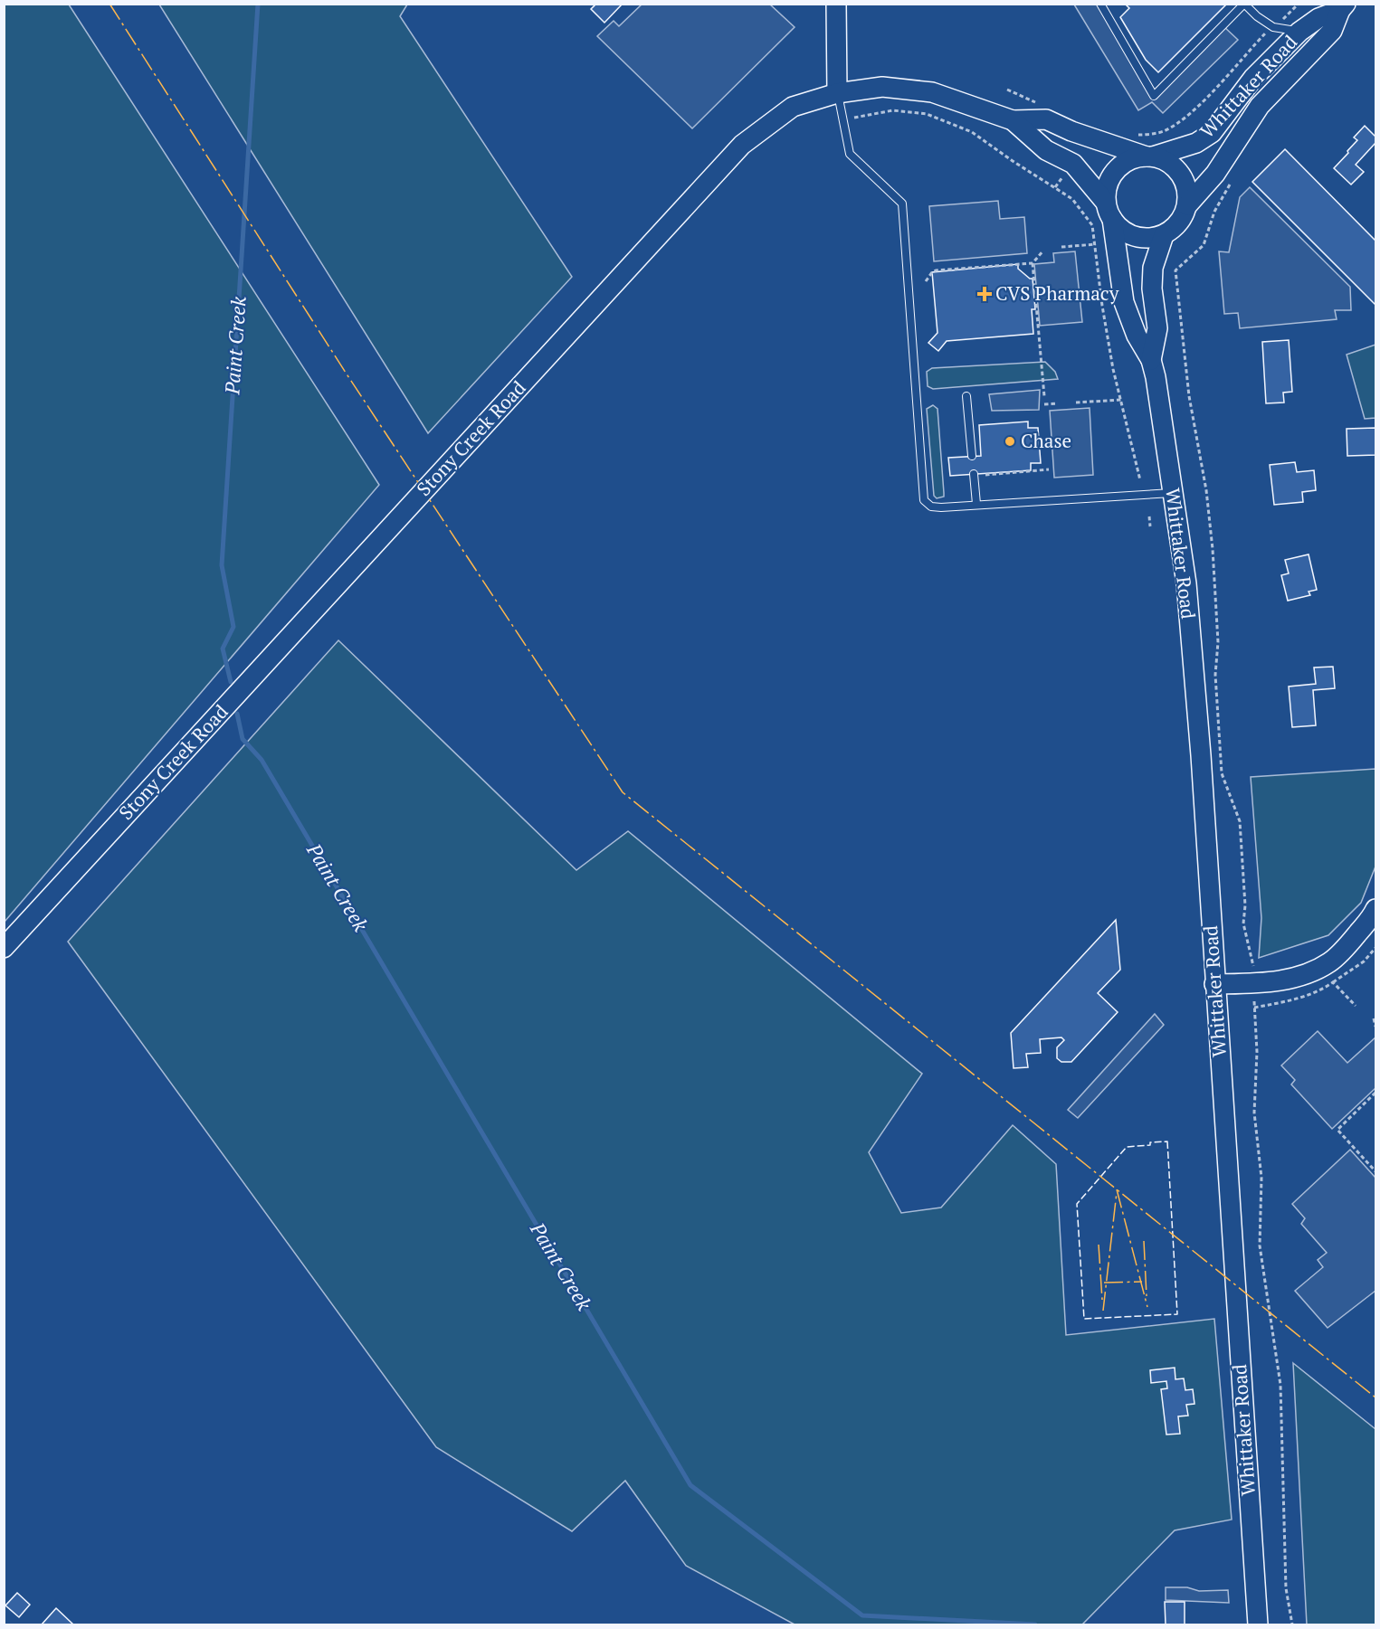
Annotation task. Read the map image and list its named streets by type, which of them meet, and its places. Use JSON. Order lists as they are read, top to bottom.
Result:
{
  "streets": {
    "main road": ["Whittaker Road", "Stony Creek Road"]
  },
  "crossings": [
    ["Whittaker Road", "Stony Creek Road"]
  ],
  "water": ["Paint Creek"],
  "places": {
    "health": ["CVS Pharmacy"],
    "other": ["Chase"]
  }
}
